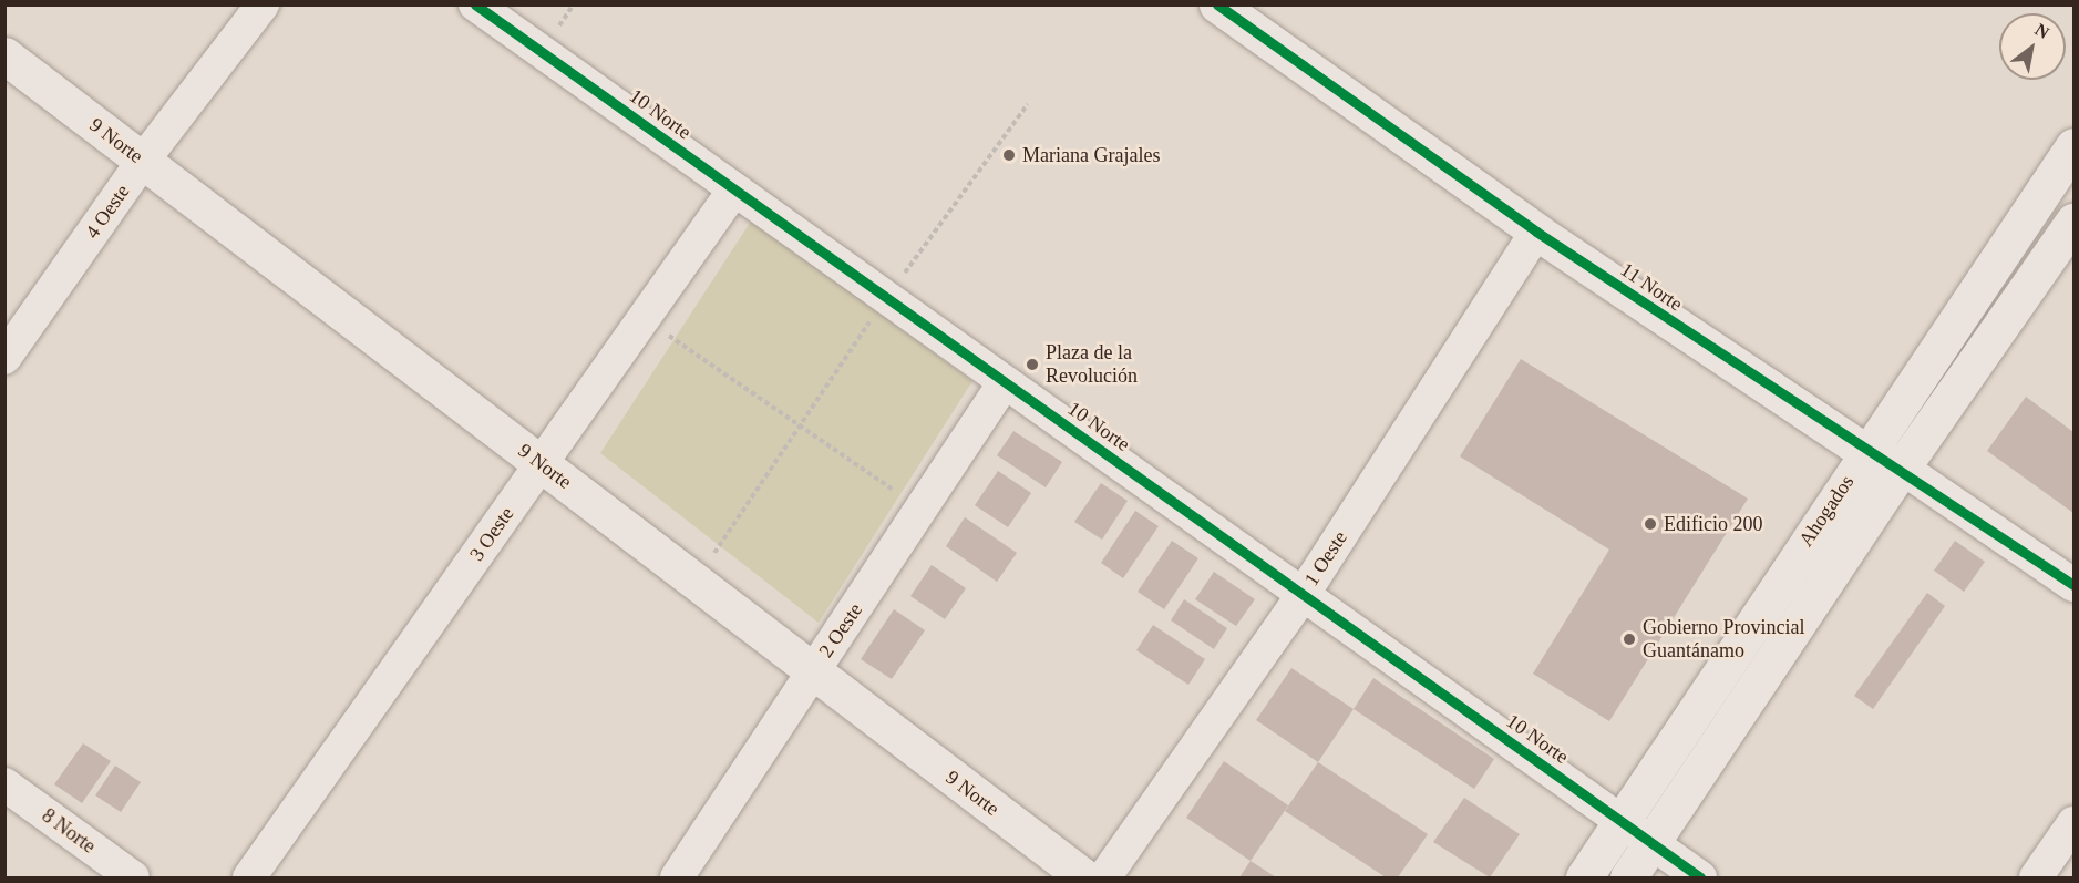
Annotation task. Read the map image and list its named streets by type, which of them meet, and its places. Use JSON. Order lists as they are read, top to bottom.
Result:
{
  "streets": {
    "main road": ["9 Norte", "11 Norte", "Ahogados"],
    "street": [
      "10 Norte",
      "4 Oeste",
      "3 Oeste",
      "1 Oeste",
      "2 Oeste",
      "8 Norte"
    ]
  },
  "crossings": [
    ["10 Norte", "Ahogados"],
    ["10 Norte", "3 Oeste"],
    ["10 Norte", "1 Oeste"],
    ["10 Norte", "2 Oeste"],
    ["9 Norte", "4 Oeste"],
    ["9 Norte", "3 Oeste"],
    ["9 Norte", "2 Oeste"],
    ["11 Norte", "Ahogados"],
    ["11 Norte", "1 Oeste"]
  ],
  "places": [
    "Mariana Grajales",
    "Plaza de la Revolución",
    "Edificio 200",
    "Gobierno Provincial Guantánamo"
  ],
  "north": "top right"
}
